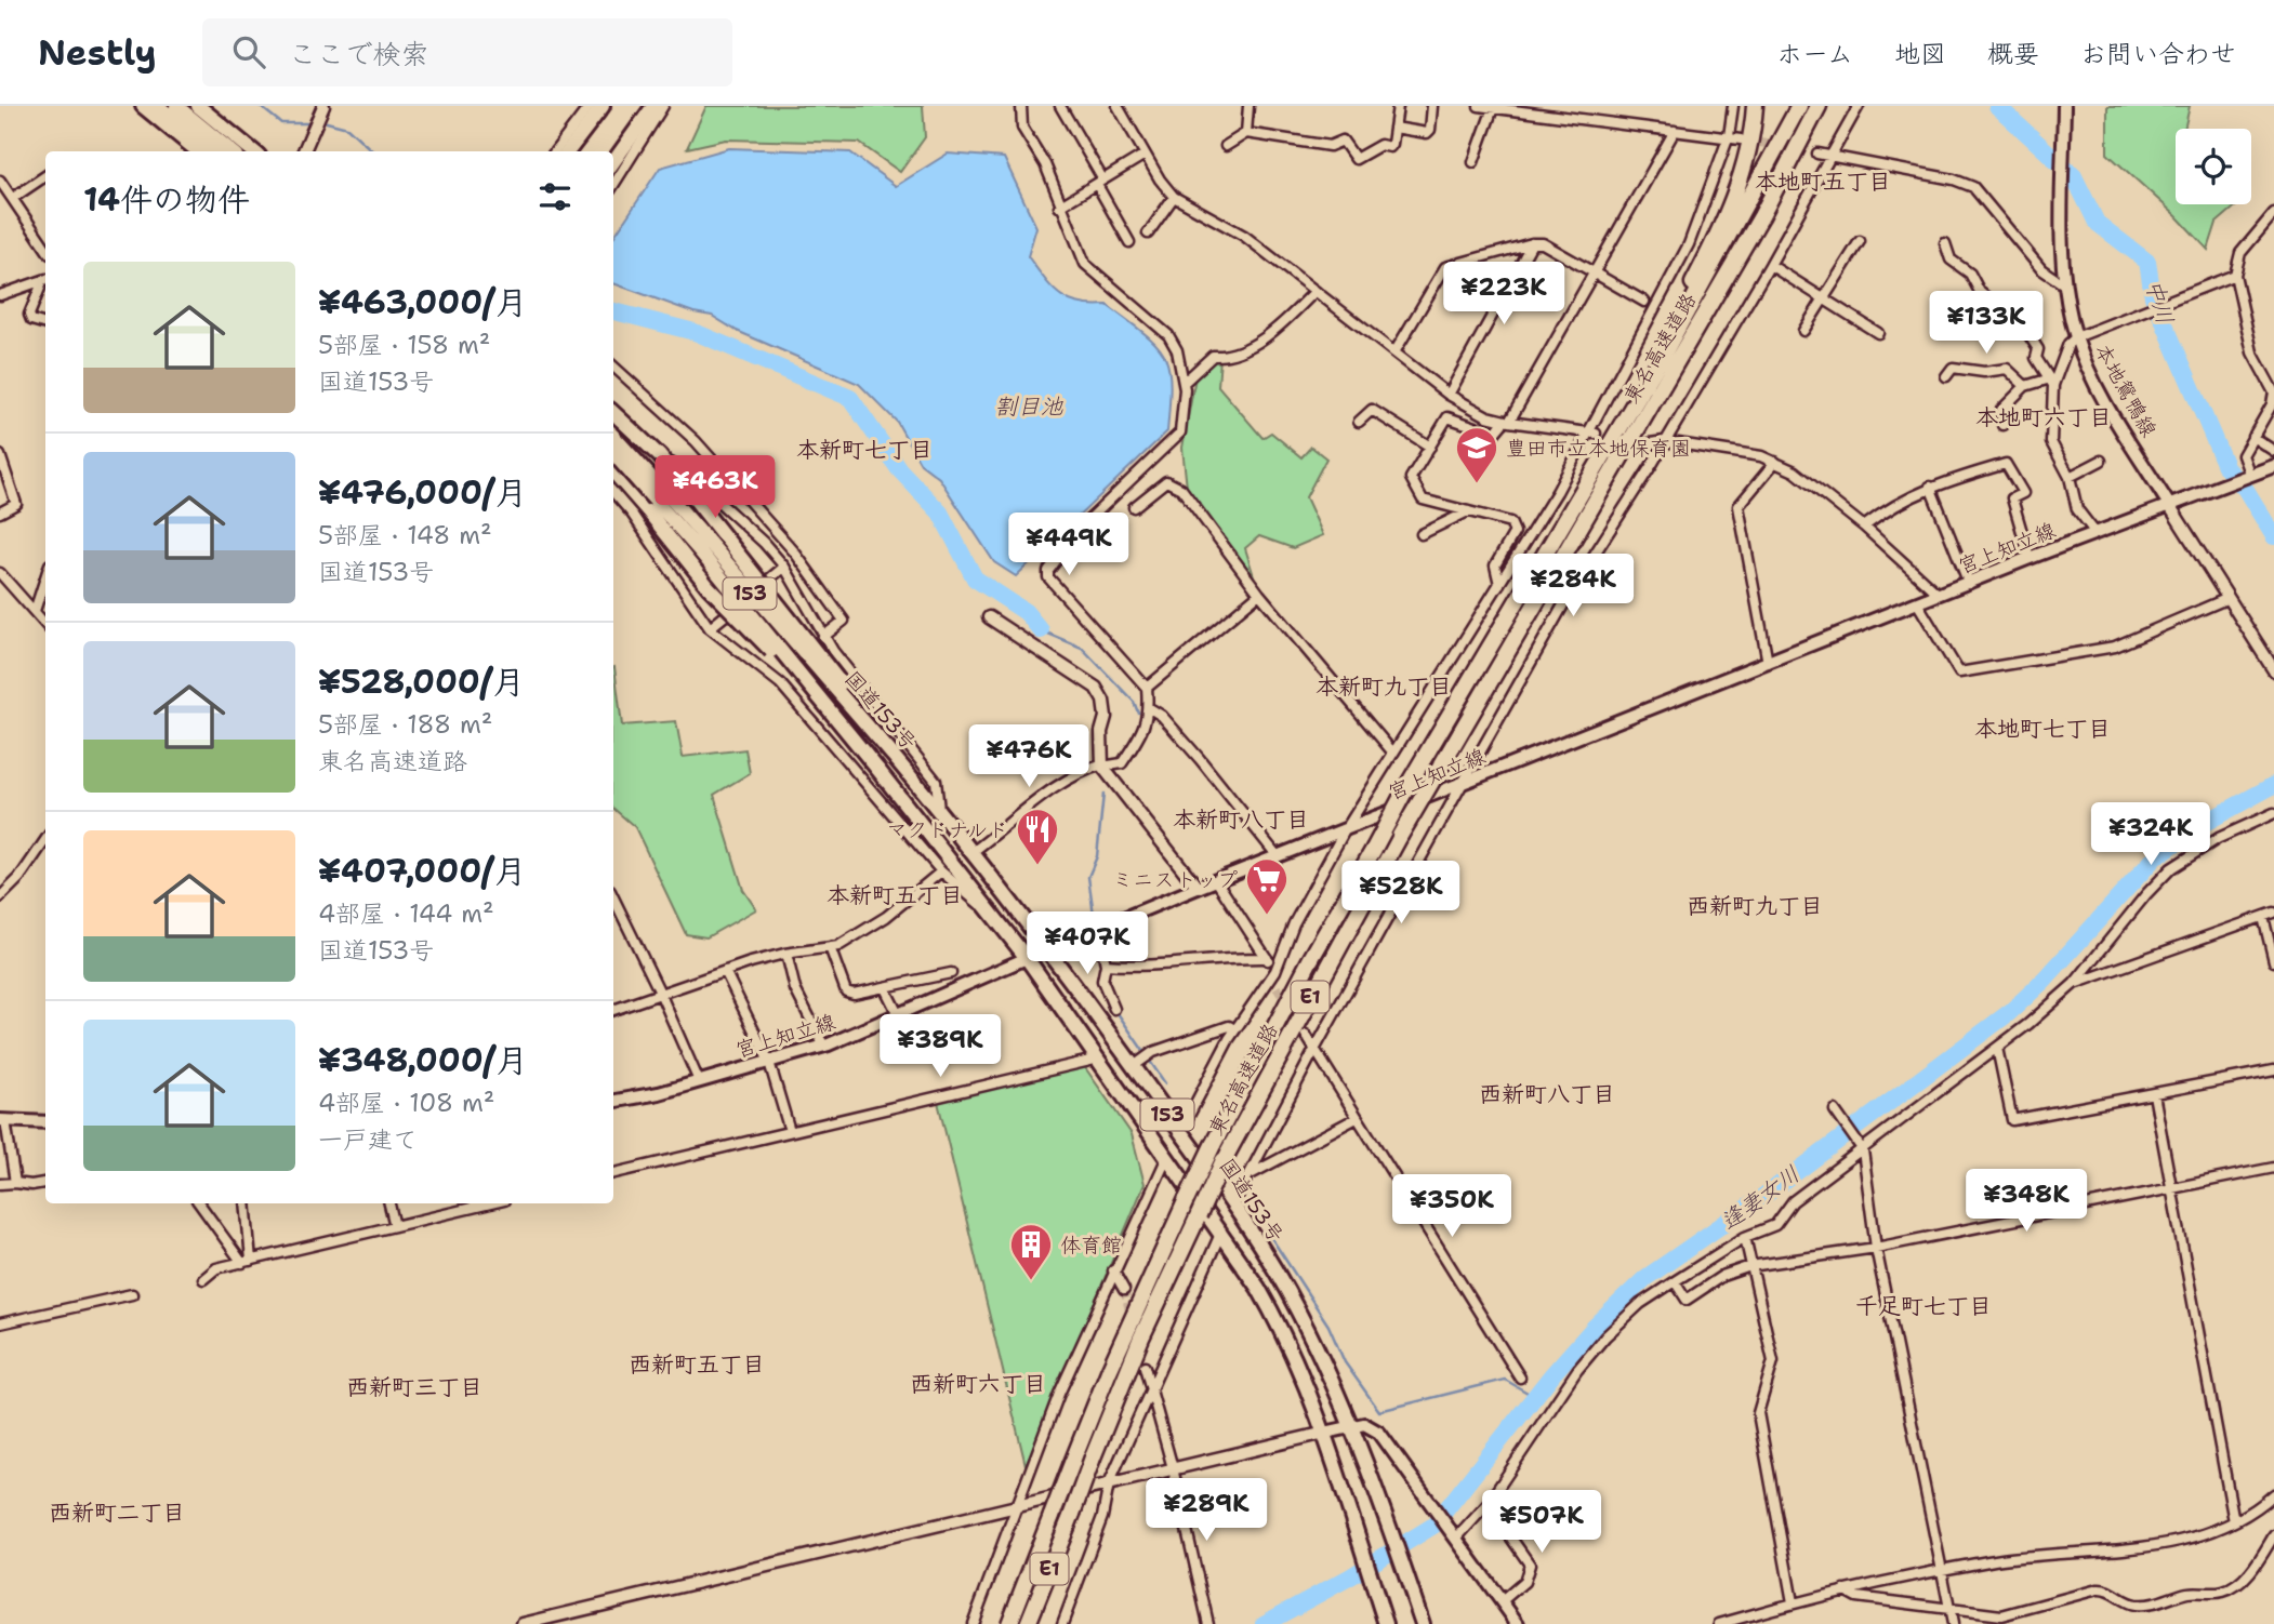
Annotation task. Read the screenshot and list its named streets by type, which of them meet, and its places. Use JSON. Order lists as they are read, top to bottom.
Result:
{
  "streets": {
    "highway": [
      "東名高速道路",
      "153",
      "国道153号",
      "E1"
    ],
    "main road": ["本地鴛鴨線", "宮上知立線"]
  },
  "crossings": [
    ["本地鴛鴨線", "宮上知立線"],
    ["宮上知立線", "国道153号"],
    ["153", "国道153号"]
  ],
  "districts": [
    "本地町五丁目",
    "本地町六丁目",
    "本新町七丁目",
    "本新町九丁目",
    "本地町七丁目",
    "本新町八丁目",
    "本新町五丁目",
    "西新町九丁目",
    "西新町八丁目",
    "千足町七丁目",
    "西新町五丁目",
    "西新町六丁目",
    "西新町三丁目",
    "西新町二丁目"
  ],
  "water": ["中川", "割目池", "逢妻女川"],
  "places": {
    "school or university": ["豊田市立本地保育園"],
    "restaurant": ["マクドナルド"],
    "supermarket": ["ミニストップ"],
    "building": ["体育館"]
  },
  "page": {
    "header": "Nestly",
    "search": "ここで検索",
    "nav": [
      "ホーム",
      "地図",
      "概要",
      "お問い合わせ"
    ],
    "heading": "14件の物件",
    "list": [
      {
        "name": "¥463,000/月",
        "note": "5部屋 · 158 m² · 国道153号"
      },
      {
        "name": "¥476,000/月",
        "note": "5部屋 · 148 m² · 国道153号"
      },
      {
        "name": "¥528,000/月",
        "note": "5部屋 · 188 m² · 東名高速道路"
      },
      {
        "name": "¥407,000/月",
        "note": "4部屋 · 144 m² · 国道153号"
      },
      {
        "name": "¥348,000/月",
        "note": "4部屋 · 108 m² · 一戸建て"
      }
    ],
    "price": [
      "¥223K",
      "¥133K",
      "¥463K",
      "¥449K",
      "¥284K",
      "¥476K",
      "¥324K",
      "¥528K",
      "¥407K",
      "¥389K",
      "¥348K",
      "¥350K",
      "¥289K",
      "¥507K"
    ]
  }
}
